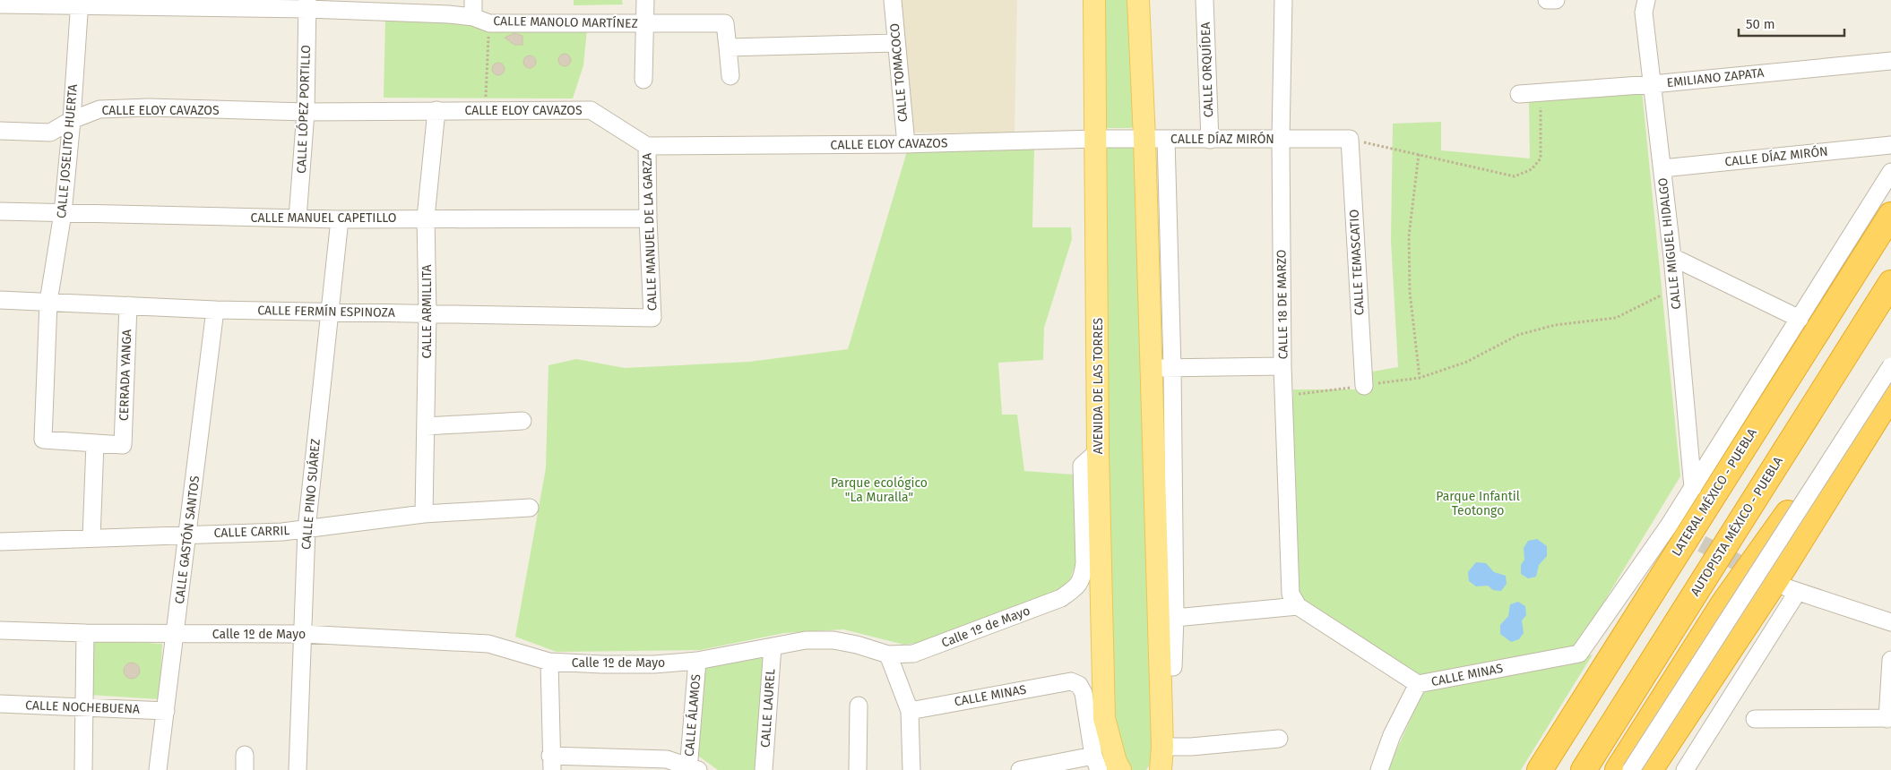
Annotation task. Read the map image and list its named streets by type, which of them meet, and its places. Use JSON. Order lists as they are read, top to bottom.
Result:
{
  "streets": {
    "highway": ["LATERAL MÉXICO - PUEBLA", "AUTOPISTA MÉXICO - PUEBLA"],
    "main road": ["AVENIDA DE LAS TORRES"],
    "street": [
      "CALLE MANOLO MARTÍNEZ",
      "CALLE ORQUÍDEA",
      "CALLE TOMACOCO",
      "EMILIANO ZAPATA",
      "CALLE LÓPEZ PORTILLO",
      "CALLE ELOY CAVAZOS",
      "CALLE DÍAZ MIRÓN",
      "CALLE JOSELITO HUERTA",
      "CALLE MANUEL CAPETILLO",
      "CALLE MANUEL DE LA GARZA",
      "CALLE MIGUEL HIDALGO",
      "CALLE TEMASCATIO",
      "CALLE 18 DE MARZO",
      "CALLE FERMÍN ESPINOZA",
      "CALLE ARMILLITA",
      "CERRADA YANGA",
      "CALLE PINO SUÁREZ",
      "CALLE CARRIL",
      "CALLE GASTÓN SANTOS",
      "Calle 1º de Mayo",
      "CALLE MINAS",
      "CALLE NOCHEBUENA",
      "CALLE LAUREL",
      "CALLE ÁLAMOS"
    ]
  },
  "crossings": [
    ["CALLE MANOLO MARTÍNEZ", "CALLE LÓPEZ PORTILLO"],
    ["CALLE MANOLO MARTÍNEZ", "CALLE JOSELITO HUERTA"],
    ["CALLE ORQUÍDEA", "CALLE DÍAZ MIRÓN"],
    ["CALLE TOMACOCO", "CALLE ELOY CAVAZOS"],
    ["EMILIANO ZAPATA", "CALLE MIGUEL HIDALGO"],
    ["CALLE LÓPEZ PORTILLO", "CALLE ELOY CAVAZOS"],
    ["CALLE LÓPEZ PORTILLO", "CALLE MANUEL CAPETILLO"],
    ["CALLE ELOY CAVAZOS", "CALLE DÍAZ MIRÓN"],
    ["CALLE ELOY CAVAZOS", "CALLE JOSELITO HUERTA"],
    ["CALLE ELOY CAVAZOS", "CALLE MANUEL DE LA GARZA"],
    ["CALLE ELOY CAVAZOS", "CALLE ARMILLITA"],
    ["CALLE ELOY CAVAZOS", "AVENIDA DE LAS TORRES"],
    ["CALLE DÍAZ MIRÓN", "CALLE MIGUEL HIDALGO"],
    ["CALLE DÍAZ MIRÓN", "CALLE TEMASCATIO"],
    ["CALLE DÍAZ MIRÓN", "CALLE 18 DE MARZO"],
    ["CALLE DÍAZ MIRÓN", "AVENIDA DE LAS TORRES"],
    ["CALLE JOSELITO HUERTA", "CALLE MANUEL CAPETILLO"],
    ["CALLE JOSELITO HUERTA", "CALLE FERMÍN ESPINOZA"],
    ["CALLE JOSELITO HUERTA", "CERRADA YANGA"],
    ["CALLE MANUEL CAPETILLO", "CALLE MANUEL DE LA GARZA"],
    ["CALLE MANUEL CAPETILLO", "CALLE ARMILLITA"],
    ["CALLE MANUEL CAPETILLO", "CALLE PINO SUÁREZ"],
    ["CALLE MANUEL DE LA GARZA", "CALLE FERMÍN ESPINOZA"],
    ["CALLE MIGUEL HIDALGO", "CALLE MINAS"],
    ["CALLE 18 DE MARZO", "CALLE MINAS"],
    ["CALLE FERMÍN ESPINOZA", "CALLE ARMILLITA"],
    ["CALLE FERMÍN ESPINOZA", "CERRADA YANGA"],
    ["CALLE FERMÍN ESPINOZA", "CALLE PINO SUÁREZ"],
    ["CALLE FERMÍN ESPINOZA", "CALLE GASTÓN SANTOS"],
    ["CALLE ARMILLITA", "CALLE CARRIL"],
    ["AVENIDA DE LAS TORRES", "Calle 1º de Mayo"],
    ["CALLE PINO SUÁREZ", "CALLE CARRIL"],
    ["CALLE PINO SUÁREZ", "Calle 1º de Mayo"],
    ["CALLE CARRIL", "CALLE GASTÓN SANTOS"],
    ["CALLE GASTÓN SANTOS", "Calle 1º de Mayo"],
    ["CALLE GASTÓN SANTOS", "CALLE NOCHEBUENA"],
    ["Calle 1º de Mayo", "CALLE LAUREL"],
    ["Calle 1º de Mayo", "CALLE ÁLAMOS"]
  ],
  "parks": ["Parque ecológico \"La Muralla\"", "Parque Infantil Teotongo"],
  "scale_bar": "50 m"
}
